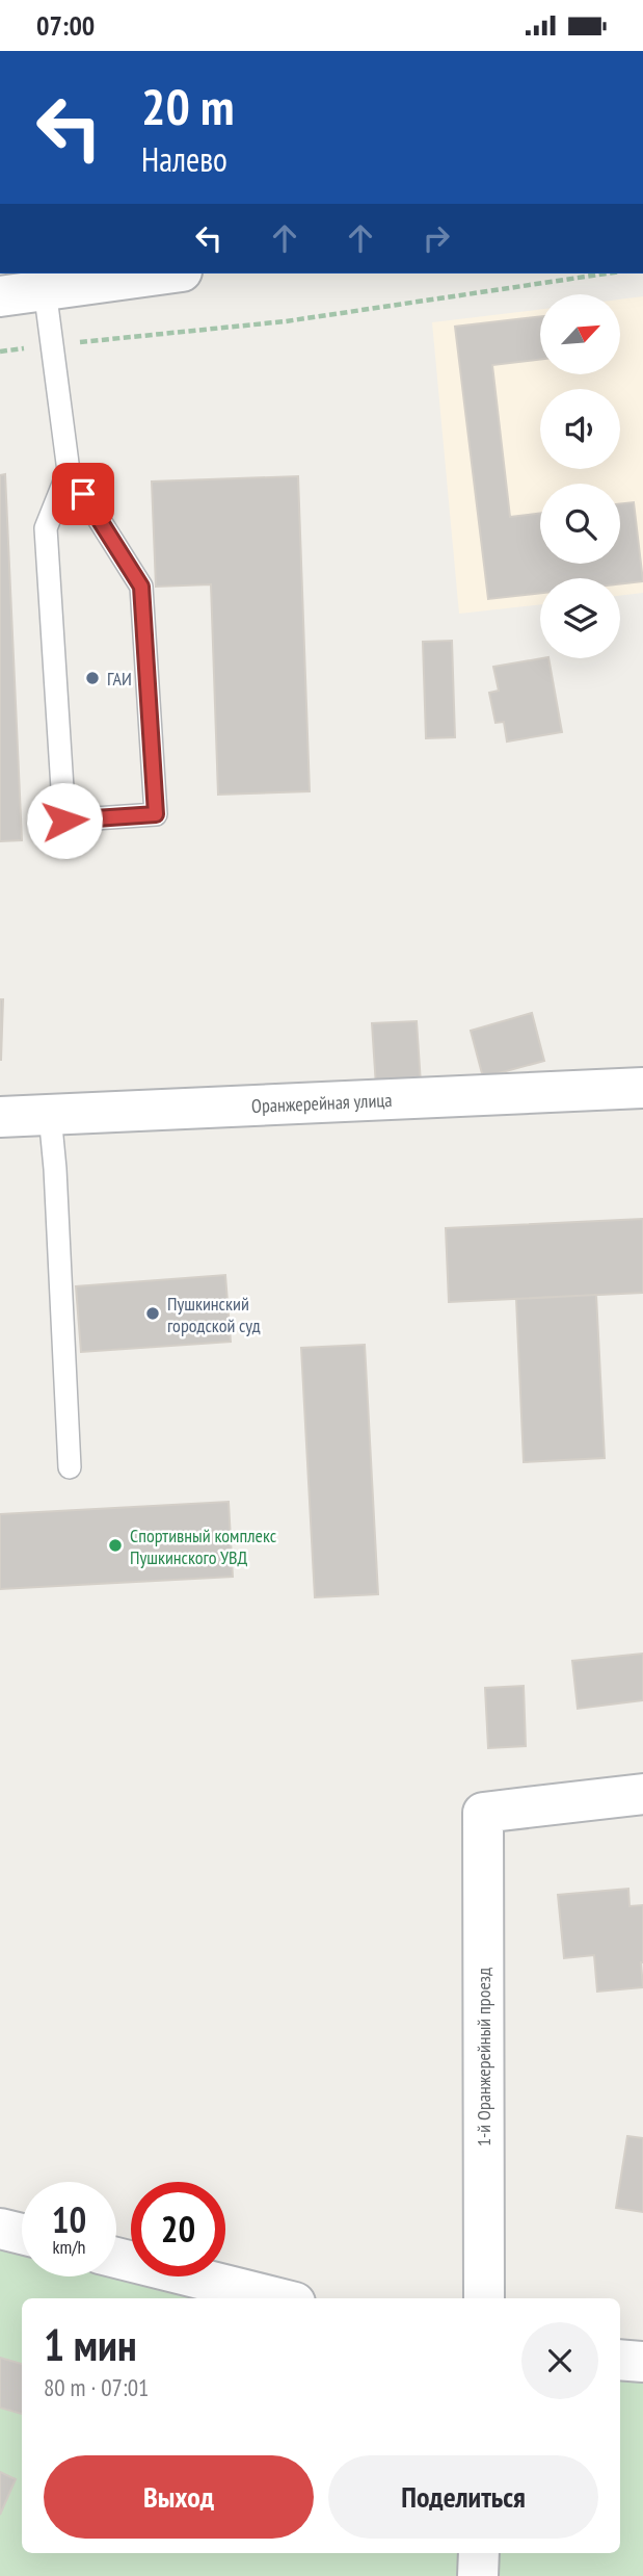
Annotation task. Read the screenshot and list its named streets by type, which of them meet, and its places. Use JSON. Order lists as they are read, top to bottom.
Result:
{
  "streets": {
    "street": ["Оранжерейная улица", "1-й Оранжерейный проезд"]
  },
  "places": ["ГАИ", "Пушкинский городской суд", "Спортивный комплекс Пушкинского УВД"],
  "north": "top right",
  "page": {
    "status": "07:00",
    "turn": ["20 m", "Налево"],
    "speed": "10 km/h",
    "limit": "20",
    "heading": ["1 мин", "80 m · 07:01"],
    "buttons": ["Выход", "Поделиться"]
  }
}
